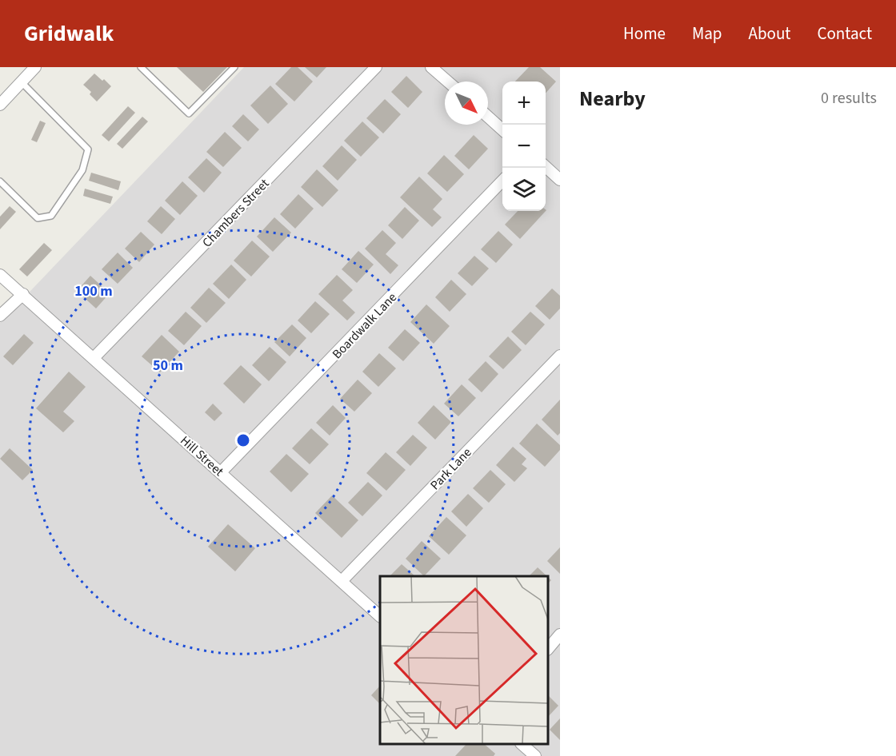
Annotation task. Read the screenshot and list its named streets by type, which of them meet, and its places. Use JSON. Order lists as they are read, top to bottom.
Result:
{
  "streets": {
    "street": [
      "Chambers Street",
      "Boardwalk Lane",
      "Hill Street",
      "Park Lane"
    ]
  },
  "crossings": [
    ["Chambers Street", "Hill Street"],
    ["Boardwalk Lane", "Hill Street"],
    ["Hill Street", "Park Lane"]
  ],
  "north": "bottom right",
  "page": {
    "header": "Gridwalk",
    "nav": [
      "Home",
      "Map",
      "About",
      "Contact"
    ],
    "heading": ["Nearby", "0 results"],
    "map_buttons": ["+", "−"]
  },
  "rings": ["100 m", "50 m"]
}
